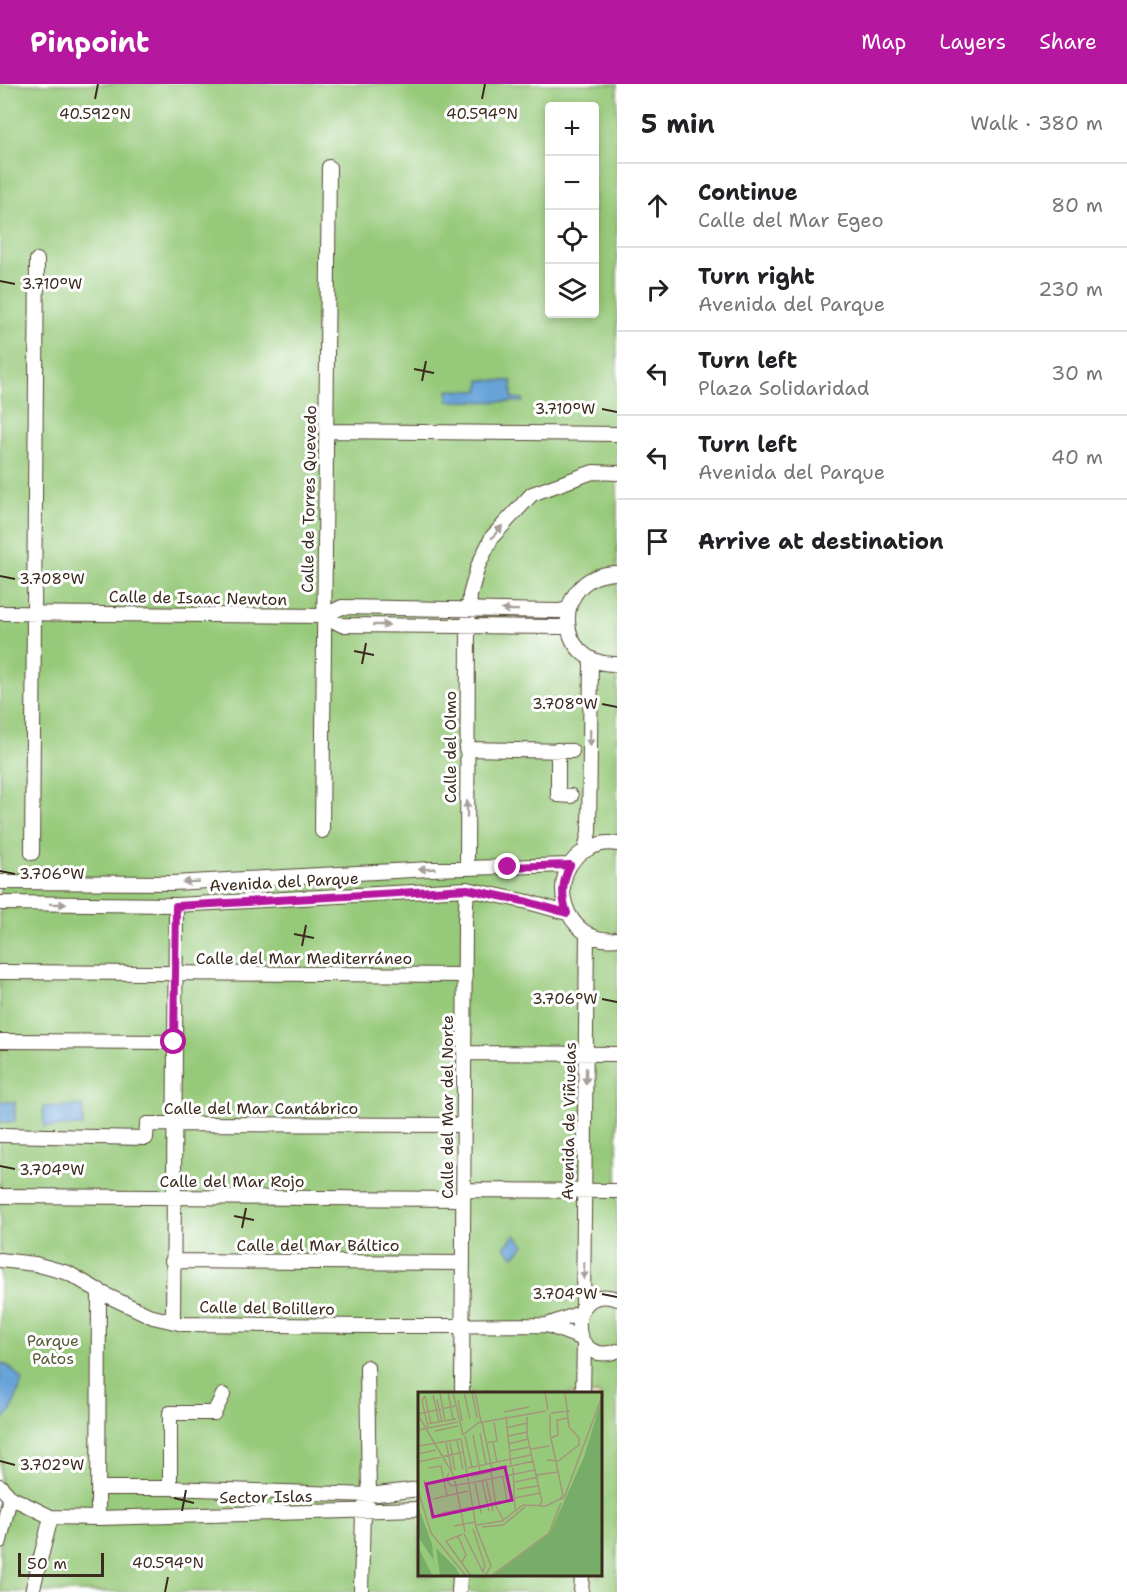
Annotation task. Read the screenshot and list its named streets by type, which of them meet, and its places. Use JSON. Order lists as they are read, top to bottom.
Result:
{
  "streets": {
    "street": [
      "Calle de Torres Quevedo",
      "Calle de Isaac Newton",
      "Calle del Olmo",
      "Avenida del Parque",
      "Calle del Mar Mediterráneo",
      "Calle del Mar del Norte",
      "Calle del Mar Cantábrico",
      "Avenida de Viñuelas",
      "Calle del Mar Rojo",
      "Calle del Mar Báltico",
      "Calle del Bolillero",
      "Sector Islas"
    ]
  },
  "crossings": [
    ["Calle de Torres Quevedo", "Calle de Isaac Newton"],
    ["Calle de Isaac Newton", "Calle del Olmo"],
    ["Calle del Olmo", "Avenida del Parque"],
    ["Avenida del Parque", "Calle del Mar del Norte"],
    ["Calle del Mar Mediterráneo", "Calle del Mar del Norte"],
    ["Calle del Mar del Norte", "Calle del Mar Cantábrico"],
    ["Calle del Mar del Norte", "Calle del Mar Rojo"],
    ["Calle del Mar del Norte", "Calle del Mar Báltico"],
    ["Calle del Mar del Norte", "Calle del Bolillero"],
    ["Avenida de Viñuelas", "Calle del Mar Rojo"]
  ],
  "one_way": ["Calle del Olmo", "Avenida de Viñuelas"],
  "parks": ["Parque Patos"],
  "scale_bar": "50 m",
  "page": {
    "header": "Pinpoint",
    "nav": ["Map", "Layers", "Share"],
    "heading": ["5 min", "Walk · 380 m"],
    "map_buttons": ["+", "−"],
    "list": [
      ["Continue", "Calle del Mar Egeo", "80 m"],
      ["Turn right", "Avenida del Parque", "230 m"],
      ["Turn left", "Plaza Solidaridad", "30 m"],
      ["Turn left", "Avenida del Parque", "40 m"],
      "Arrive at destination"
    ],
    "scale": "50 m"
  },
  "coordinates": [
    "40.592°N",
    "40.594°N",
    "3.710°W",
    "3.708°W",
    "3.706°W",
    "3.704°W",
    "3.702°W"
  ]
}
